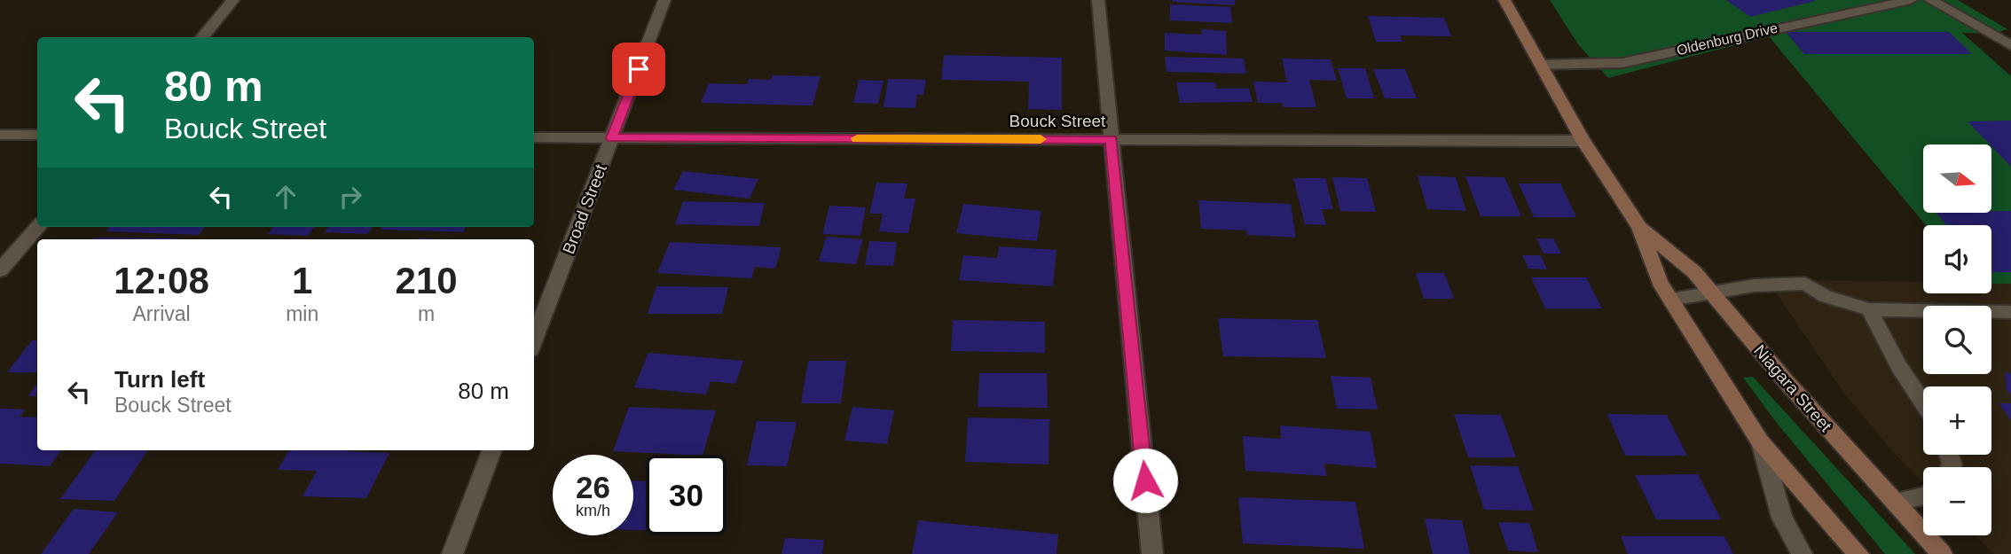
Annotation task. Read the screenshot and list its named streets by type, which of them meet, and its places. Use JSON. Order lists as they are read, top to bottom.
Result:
{
  "streets": {
    "main road": ["Niagara Street"],
    "street": ["Oldenburg Drive", "Bouck Street", "Broad Street"]
  },
  "crossings": [
    ["Oldenburg Drive", "Niagara Street"],
    ["Bouck Street", "Broad Street"],
    ["Bouck Street", "Niagara Street"]
  ],
  "north": "right",
  "page": {
    "turn": ["80 m", "Bouck Street"],
    "map_buttons": ["+", "−"],
    "eta": [
      "12:08",
      "Arrival",
      "1",
      "min",
      "210",
      "m"
    ],
    "list": [
      {
        "name": "Turn left",
        "note": "Bouck Street",
        "value": "80 m"
      }
    ],
    "speed": "26 km/h",
    "limit": "30"
  }
}
